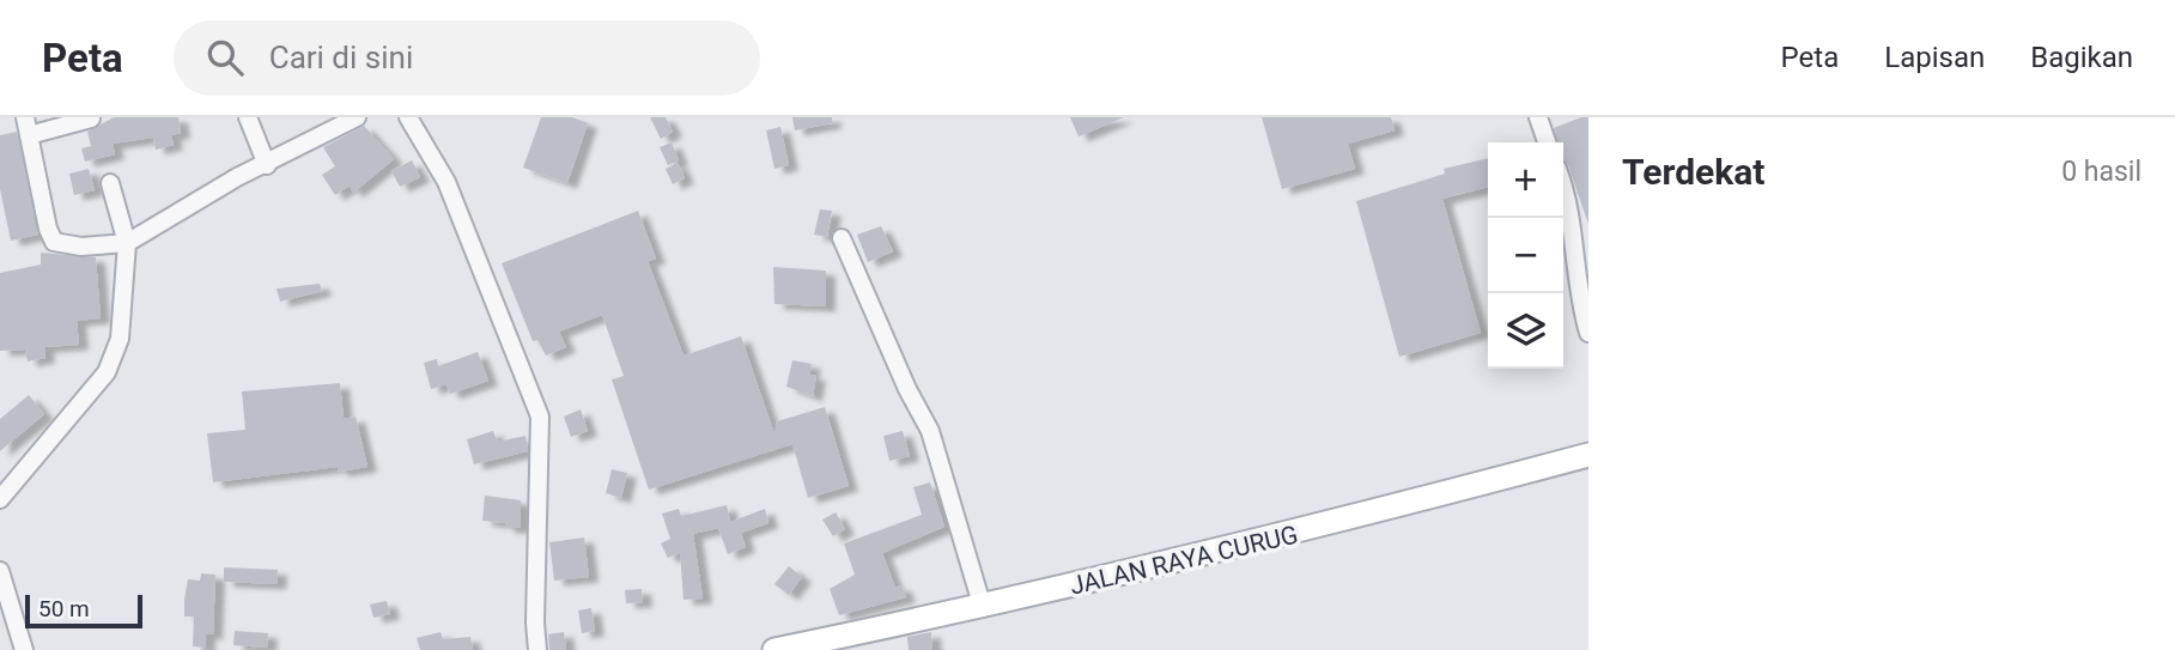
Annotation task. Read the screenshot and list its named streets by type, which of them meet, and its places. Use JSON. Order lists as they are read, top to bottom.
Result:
{
  "streets": {
    "street": ["JALAN RAYA CURUG"]
  },
  "scale_bar": "50 m",
  "page": {
    "header": "Peta",
    "search": "Cari di sini",
    "nav": ["Peta", "Lapisan", "Bagikan"],
    "heading": ["Terdekat", "0 hasil"],
    "map_buttons": ["+", "−"],
    "scale": "50 m"
  }
}
